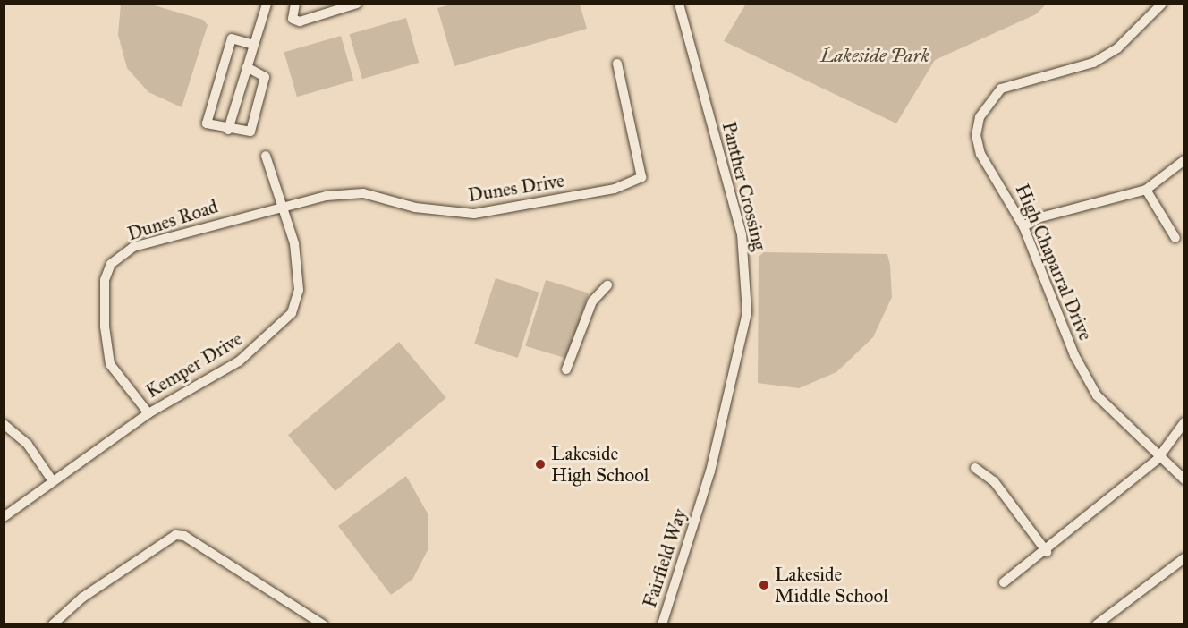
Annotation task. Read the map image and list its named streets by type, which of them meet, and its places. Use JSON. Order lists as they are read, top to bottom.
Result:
{
  "streets": {
    "street": [
      "Panther Crossing",
      "Dunes Drive",
      "Dunes Road",
      "High Chaparral Drive",
      "Kemper Drive",
      "Fairfield Way"
    ]
  },
  "crossings": [
    ["Panther Crossing", "Fairfield Way"],
    ["Dunes Drive", "Dunes Road"],
    ["Dunes Drive", "Kemper Drive"],
    ["Dunes Road", "Kemper Drive"]
  ],
  "parks": ["Lakeside Park"],
  "places": ["Lakeside High School", "Lakeside Middle School"]
}
